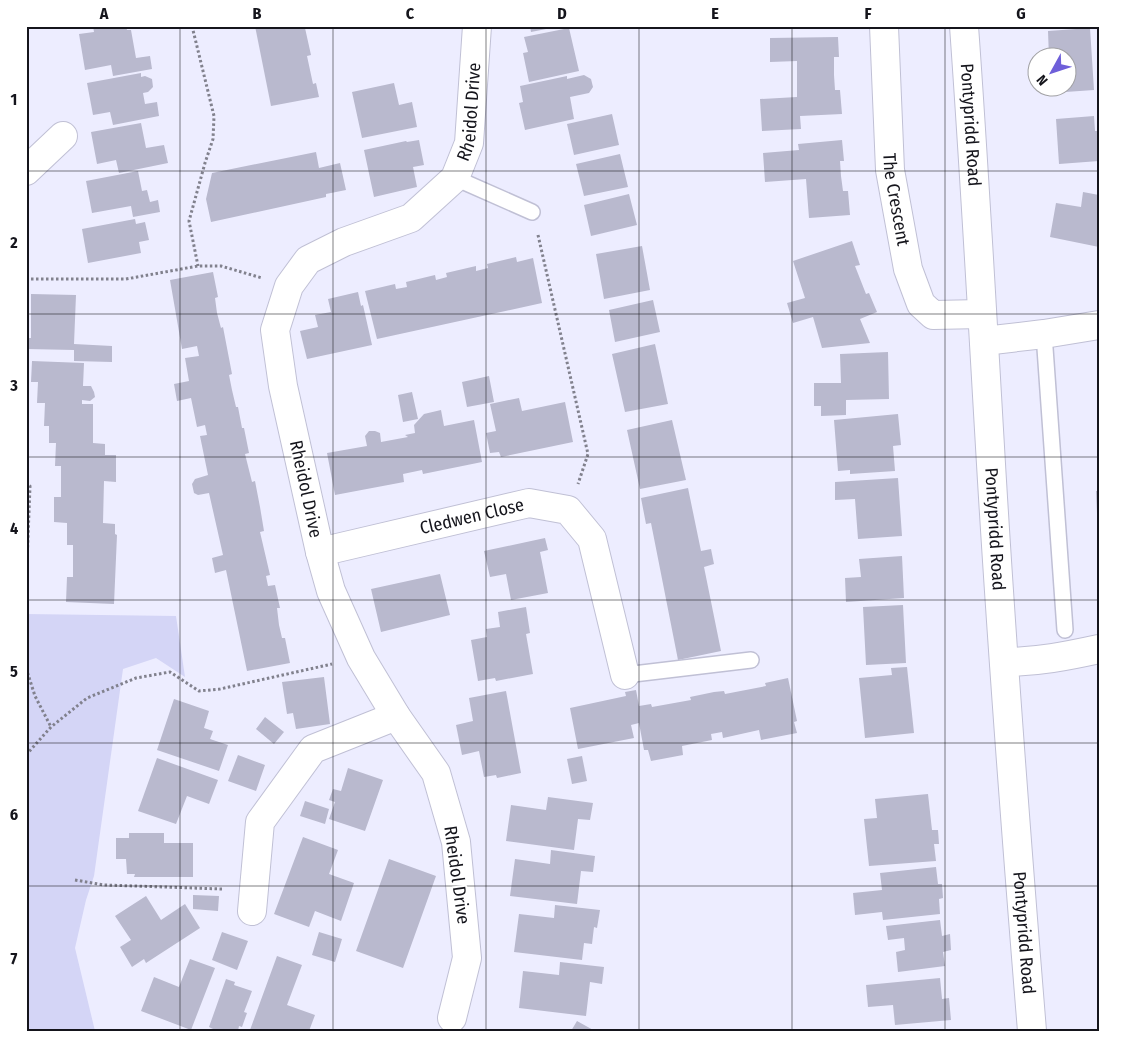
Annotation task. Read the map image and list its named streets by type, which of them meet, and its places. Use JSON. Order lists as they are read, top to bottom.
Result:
{
  "streets": {
    "street": [
      "Rheidol Drive",
      "Pontypridd Road",
      "The Crescent",
      "Cledwen Close"
    ]
  },
  "crossings": [
    ["Rheidol Drive", "Cledwen Close"],
    ["Pontypridd Road", "The Crescent"]
  ],
  "north": "bottom left",
  "grid": {
    "columns": [
      "A",
      "B",
      "C",
      "D",
      "E",
      "F",
      "G"
    ],
    "rows": [
      "1",
      "2",
      "3",
      "4",
      "5",
      "6",
      "7"
    ]
  }
}
